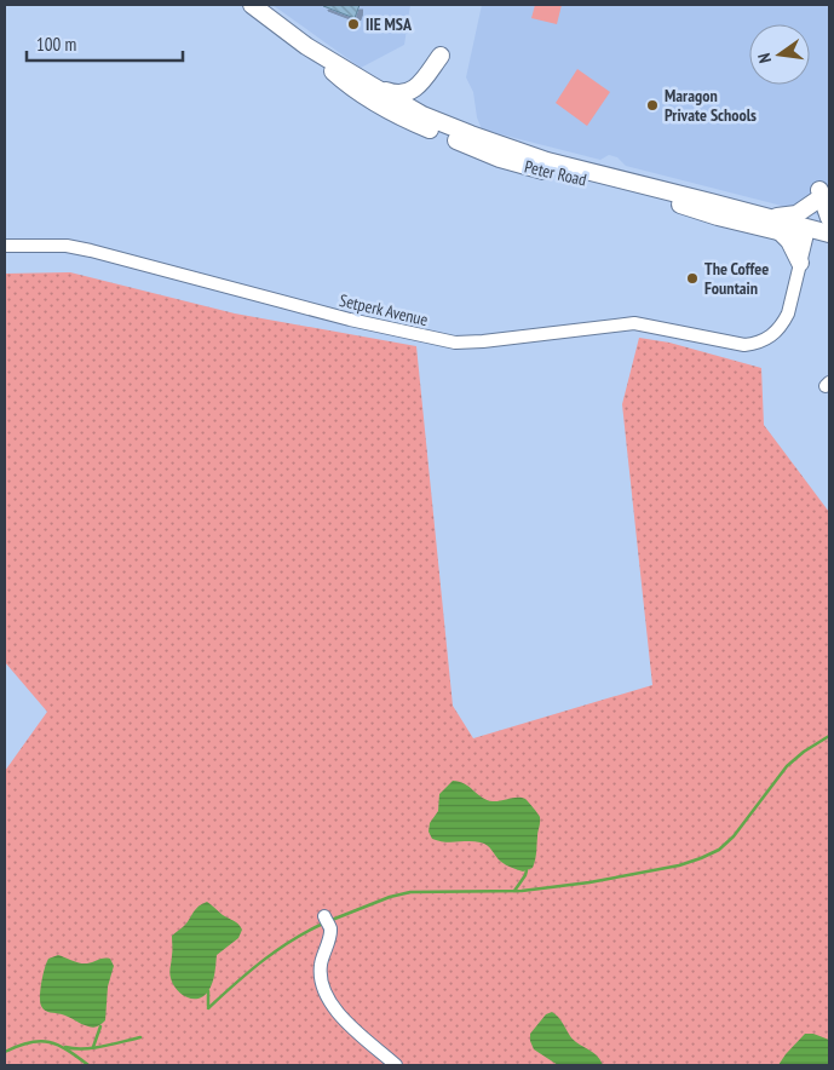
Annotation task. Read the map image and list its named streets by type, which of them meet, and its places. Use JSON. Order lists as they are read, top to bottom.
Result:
{
  "streets": {
    "main road": ["Peter Road"],
    "street": ["Setperk Avenue"]
  },
  "places": ["IIE MSA", "Maragon Private Schools", "The Coffee Fountain"],
  "scale_bar": "100 m",
  "north": "left"
}
